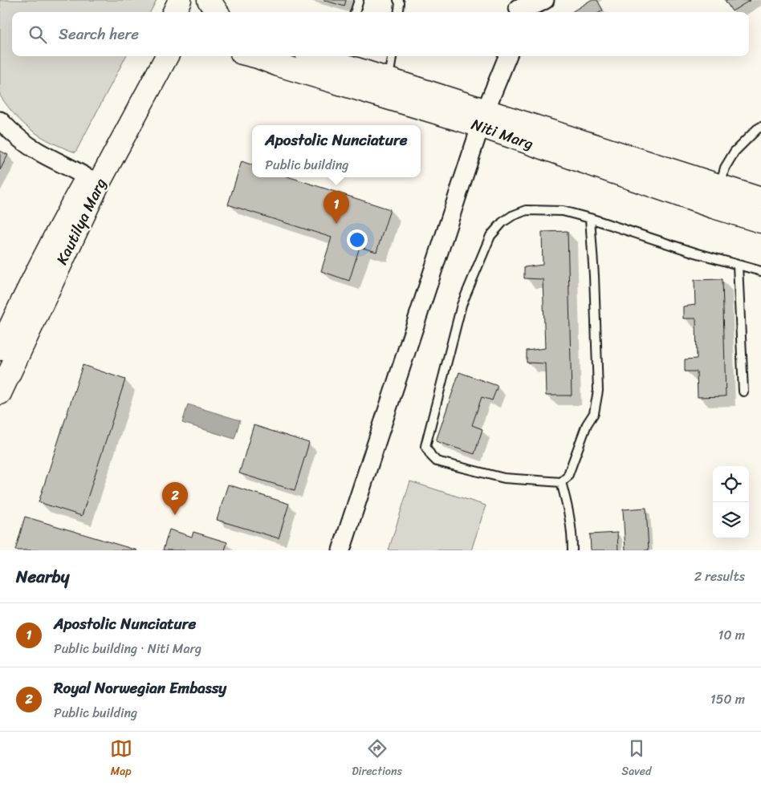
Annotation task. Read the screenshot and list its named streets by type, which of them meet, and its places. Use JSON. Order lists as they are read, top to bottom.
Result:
{
  "streets": {
    "street": ["Niti Marg", "Kautilya Marg"]
  },
  "page": {
    "search": "Search here",
    "popup": ["Apostolic Nunciature", "Public building"],
    "pins": ["1", "2"],
    "heading": ["Nearby", "2 results"],
    "list": [
      {
        "mark": "1",
        "name": "Apostolic Nunciature",
        "note": "Public building · Niti Marg",
        "value": "10 m"
      },
      {
        "mark": "2",
        "name": "Royal Norwegian Embassy",
        "note": "Public building",
        "value": "150 m"
      }
    ],
    "nav": ["Map", "Directions", "Saved"]
  }
}
